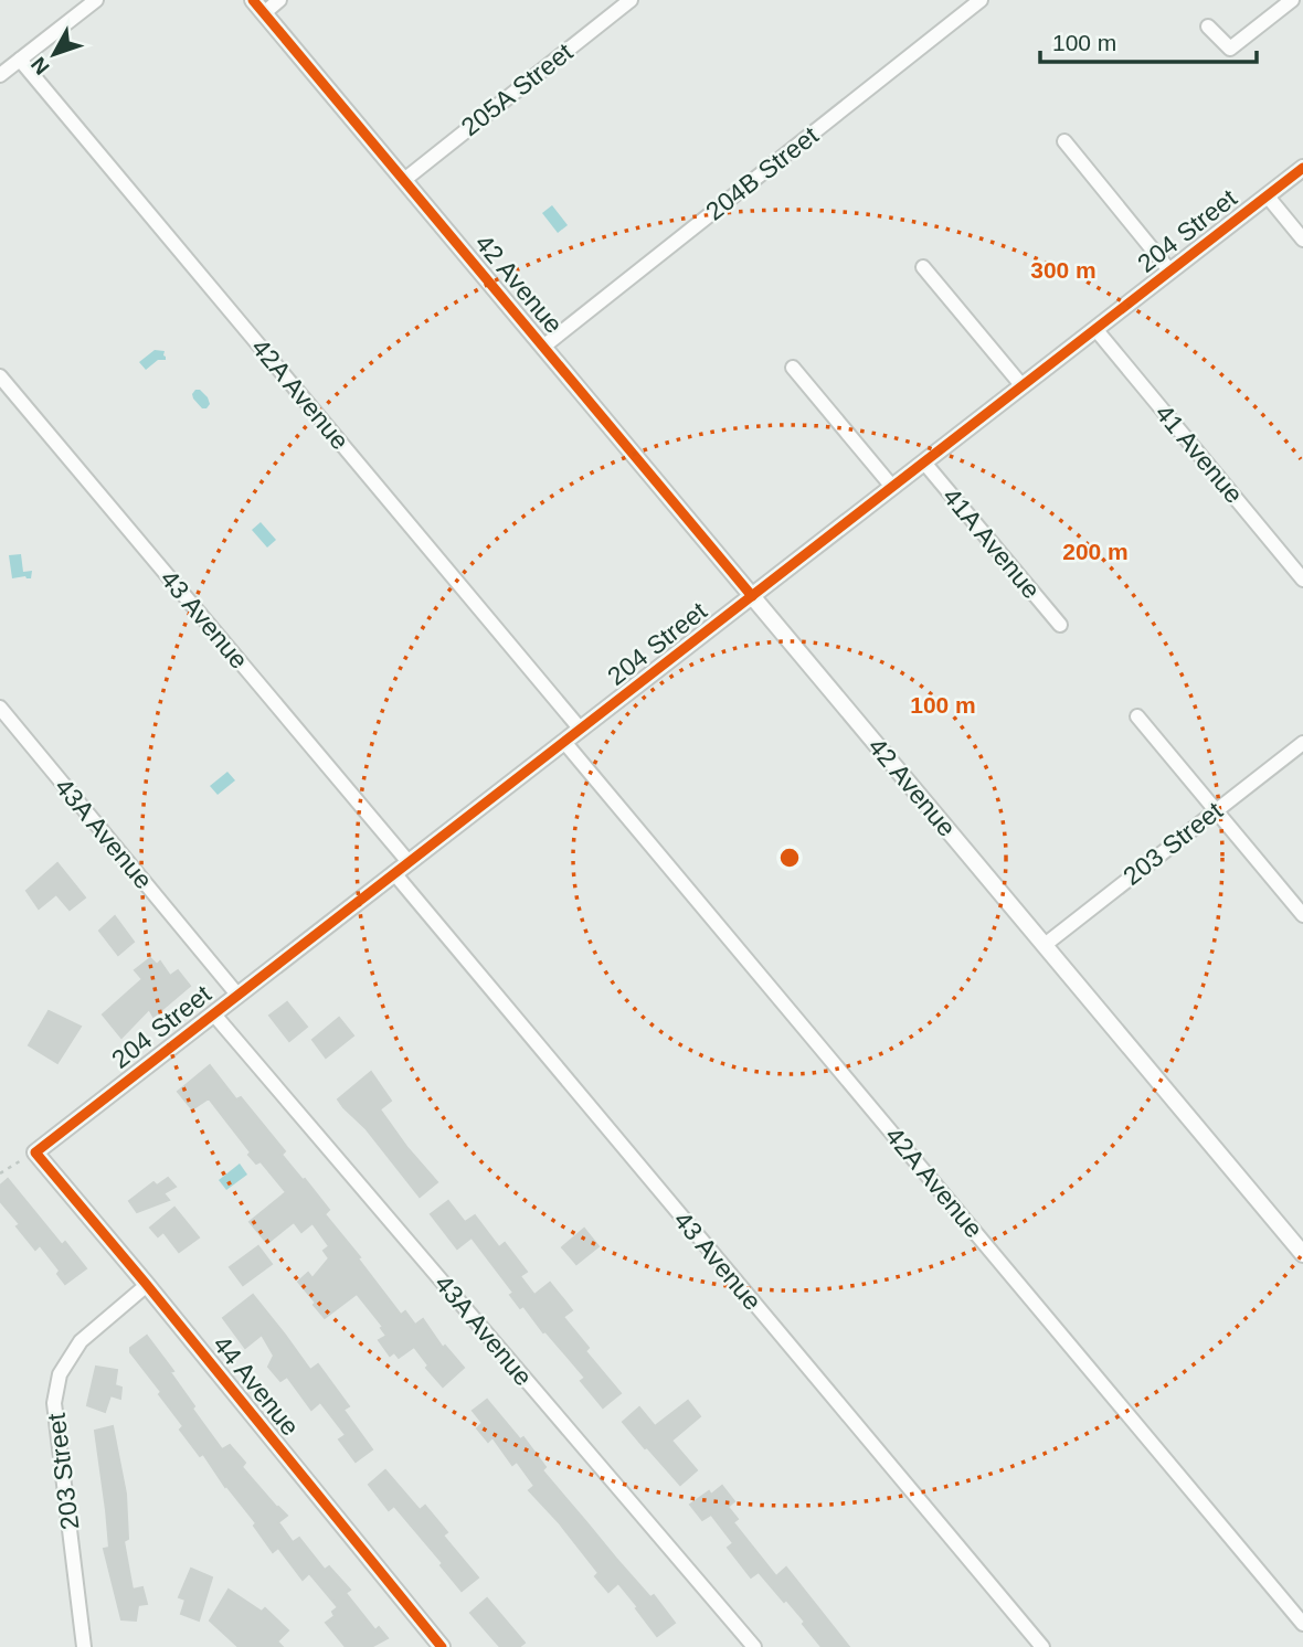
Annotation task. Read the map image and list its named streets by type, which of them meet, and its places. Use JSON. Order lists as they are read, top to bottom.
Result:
{
  "streets": {
    "street": [
      "205A Street",
      "204B Street",
      "204 Street",
      "42 Avenue",
      "42A Avenue",
      "41 Avenue",
      "41A Avenue",
      "43 Avenue",
      "43A Avenue",
      "203 Street",
      "44 Avenue"
    ]
  },
  "crossings": [
    ["205A Street", "42 Avenue"],
    ["204B Street", "42 Avenue"],
    ["204 Street", "42 Avenue"],
    ["204 Street", "42A Avenue"],
    ["204 Street", "41 Avenue"],
    ["204 Street", "41A Avenue"],
    ["204 Street", "43 Avenue"],
    ["204 Street", "43A Avenue"],
    ["204 Street", "44 Avenue"],
    ["42 Avenue", "203 Street"],
    ["203 Street", "44 Avenue"]
  ],
  "scale_bar": "100 m",
  "north": "bottom left",
  "rings": ["300 m", "200 m", "100 m"]
}
